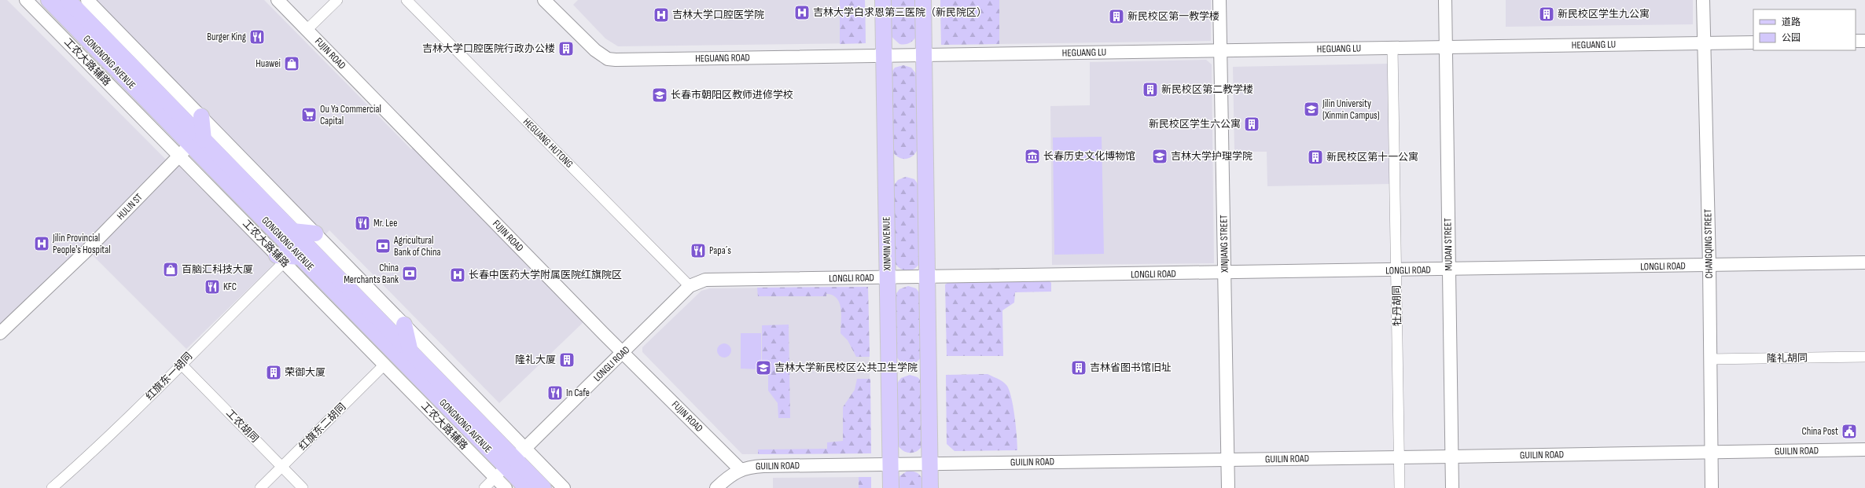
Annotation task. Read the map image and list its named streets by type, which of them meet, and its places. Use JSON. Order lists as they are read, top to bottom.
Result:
{
  "streets": {
    "main road": ["GONGNONG AVENUE", "XINMIN AVENUE"],
    "street": [
      "HEGUANG LU",
      "FUJIN ROAD",
      "HEGUANG ROAD",
      "工农大路辅路",
      "HEGUANG HUTONG",
      "HULIN ST",
      "XINJIANG STREET",
      "CHANGQING STREET",
      "MUDAN STREET",
      "LONGLI ROAD",
      "牡丹胡同",
      "隆礼胡同",
      "红旗东一胡同",
      "工农胡同",
      "红旗东二胡同",
      "GUILIN ROAD"
    ]
  },
  "crossings": [
    ["HEGUANG LU", "HEGUANG ROAD"],
    ["HEGUANG LU", "XINJIANG STREET"],
    ["HEGUANG LU", "CHANGQING STREET"],
    ["HEGUANG LU", "MUDAN STREET"],
    ["HEGUANG LU", "牡丹胡同"],
    ["FUJIN ROAD", "LONGLI ROAD"],
    ["FUJIN ROAD", "GUILIN ROAD"],
    ["HEGUANG ROAD", "XINMIN AVENUE"],
    ["工农大路辅路", "GONGNONG AVENUE"],
    ["工农大路辅路", "HULIN ST"],
    ["工农大路辅路", "LONGLI ROAD"],
    ["工农大路辅路", "红旗东一胡同"],
    ["工农大路辅路", "红旗东二胡同"],
    ["GONGNONG AVENUE", "HULIN ST"],
    ["GONGNONG AVENUE", "LONGLI ROAD"],
    ["HEGUANG HUTONG", "LONGLI ROAD"],
    ["XINMIN AVENUE", "LONGLI ROAD"],
    ["XINMIN AVENUE", "GUILIN ROAD"],
    ["XINJIANG STREET", "LONGLI ROAD"],
    ["XINJIANG STREET", "GUILIN ROAD"],
    ["CHANGQING STREET", "LONGLI ROAD"],
    ["CHANGQING STREET", "隆礼胡同"],
    ["CHANGQING STREET", "GUILIN ROAD"],
    ["MUDAN STREET", "LONGLI ROAD"],
    ["MUDAN STREET", "GUILIN ROAD"],
    ["LONGLI ROAD", "牡丹胡同"],
    ["牡丹胡同", "GUILIN ROAD"],
    ["红旗东一胡同", "工农胡同"],
    ["工农胡同", "红旗东二胡同"]
  ],
  "places": {
    "hospital": [
      "吉林大学白求恩第三医院（新民院区）",
      "吉林大学口腔医学院",
      "Jilin Provincial People's Hospital",
      "长春中医药大学附属医院红旗院区"
    ],
    "building": [
      "新民校区学生九公寓",
      "新民校区第一教学楼",
      "吉林大学口腔医院行政办公楼",
      "新民校区第二教学楼",
      "新民校区学生六公寓",
      "新民校区第十一公寓",
      "隆礼大厦",
      "吉林省图书馆旧址",
      "荣御大厦"
    ],
    "restaurant": [
      "Burger King",
      "Mr. Lee",
      "Papa´s",
      "KFC",
      "In Cafe"
    ],
    "shop": ["Huawei", "百脑汇科技大厦"],
    "school or university": [
      "长春市朝阳区教师进修学校",
      "Jilin University (Xinmin Campus)",
      "吉林大学护理学院",
      "吉林大学新民校区公共卫生学院"
    ],
    "supermarket": ["Ou Ya Commercial Capital"],
    "museum": ["长春历史文化博物馆"],
    "bank": ["Agricultural Bank of China", "China Merchants Bank"],
    "public building": ["China Post"]
  },
  "legend": ["道路", "公园"]
}
